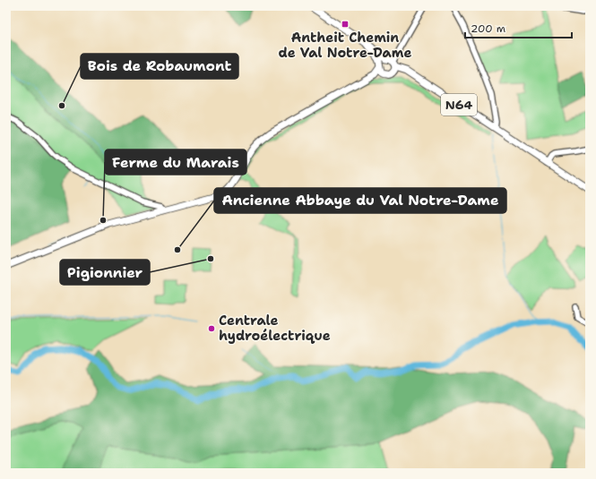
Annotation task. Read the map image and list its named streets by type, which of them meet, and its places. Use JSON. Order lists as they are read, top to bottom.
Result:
{
  "streets": {
    "main road": ["N64"]
  },
  "places": {
    "transit": ["Antheit Chemin de Val Notre-Dame"],
    "other": [
      "Bois de Robaumont",
      "Ferme du Marais",
      "Ancienne Abbaye du Val Notre-Dame",
      "Pigionnier",
      "Centrale hydroélectrique"
    ]
  },
  "scale_bar": "200 m"
}
